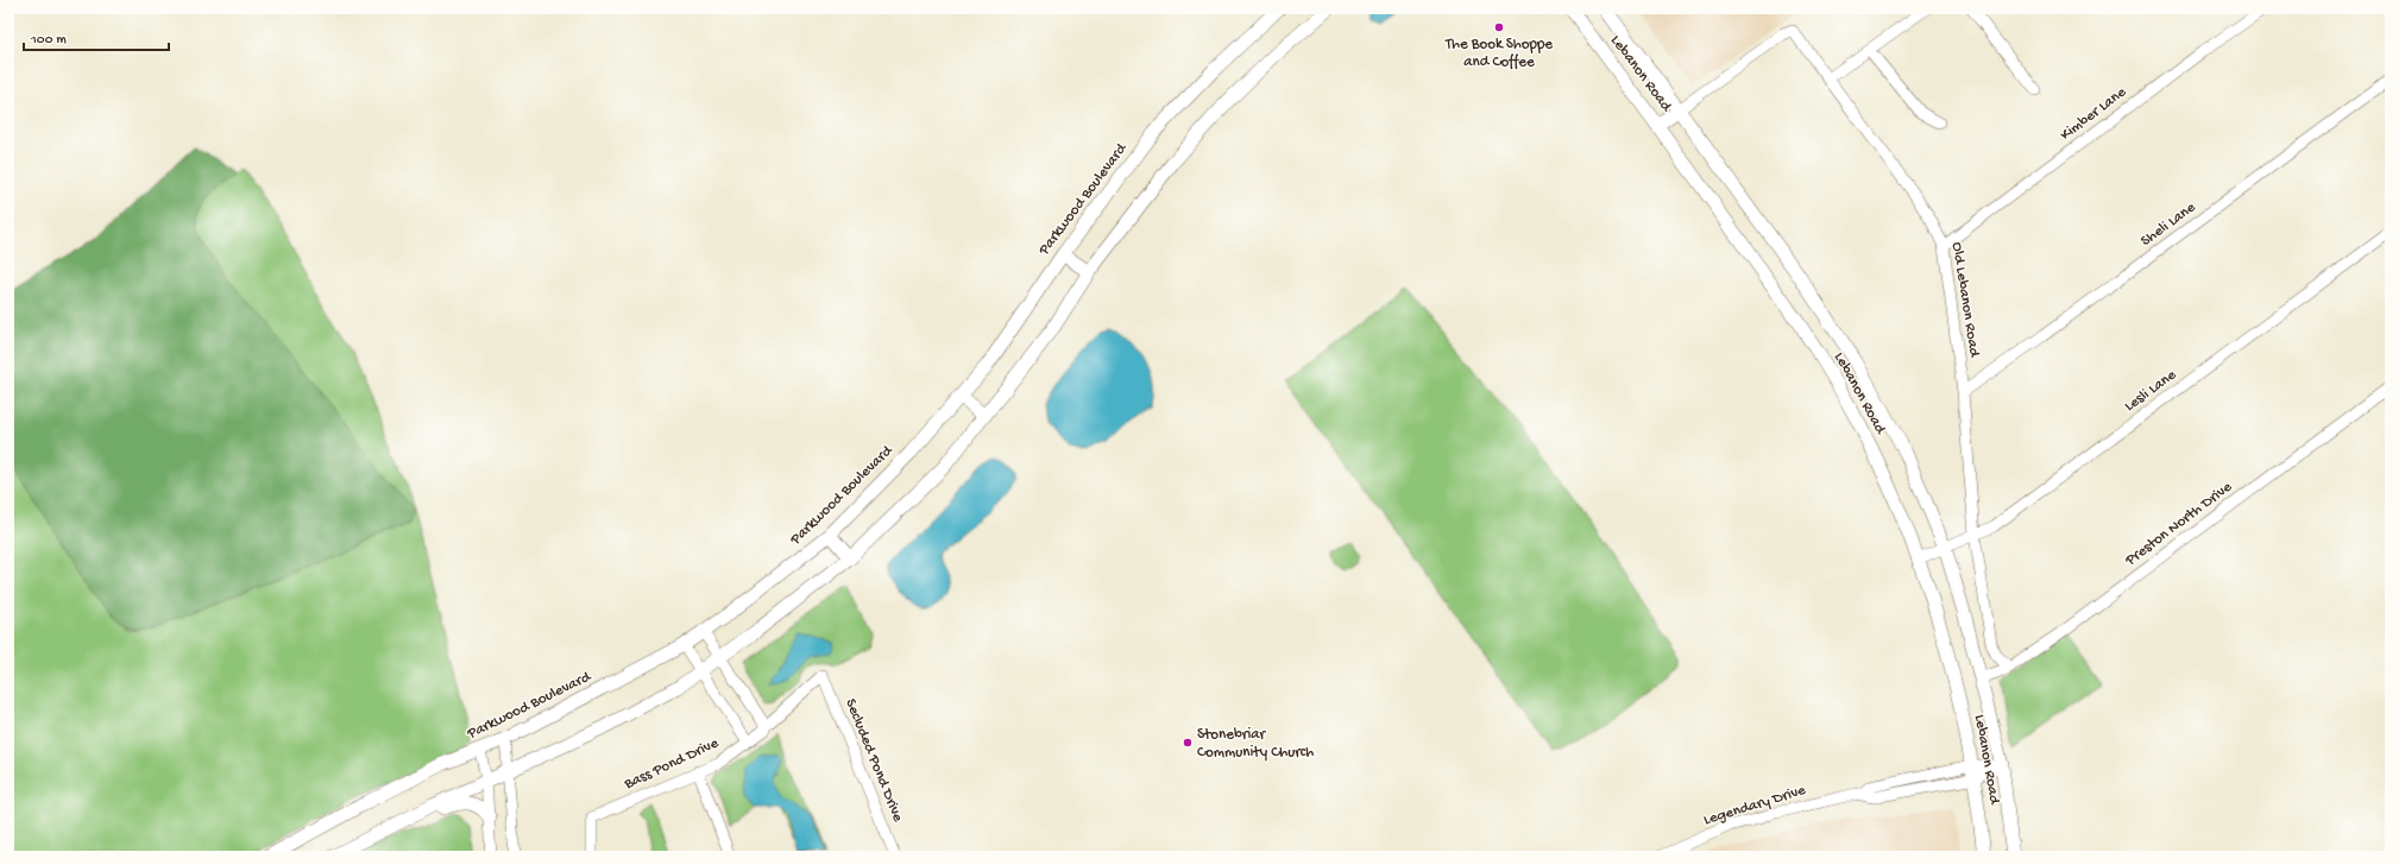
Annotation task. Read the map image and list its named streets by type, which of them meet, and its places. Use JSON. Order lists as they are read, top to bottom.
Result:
{
  "streets": {
    "main road": ["Lebanon Road", "Parkwood Boulevard"],
    "street": [
      "Kimber Lane",
      "Sheli Lane",
      "Old Lebanon Road",
      "Lesli Lane",
      "Preston North Drive",
      "Secluded Pond Drive",
      "Bass Pond Drive",
      "Legendary Drive"
    ]
  },
  "crossings": [
    ["Lebanon Road", "Old Lebanon Road"],
    ["Lebanon Road", "Lesli Lane"],
    ["Lebanon Road", "Preston North Drive"],
    ["Lebanon Road", "Legendary Drive"],
    ["Kimber Lane", "Old Lebanon Road"],
    ["Sheli Lane", "Old Lebanon Road"],
    ["Old Lebanon Road", "Lesli Lane"],
    ["Old Lebanon Road", "Preston North Drive"],
    ["Secluded Pond Drive", "Bass Pond Drive"]
  ],
  "places": ["The Book Shoppe and Coffee", "Stonebriar Community Church"],
  "scale_bar": "100 m"
}
